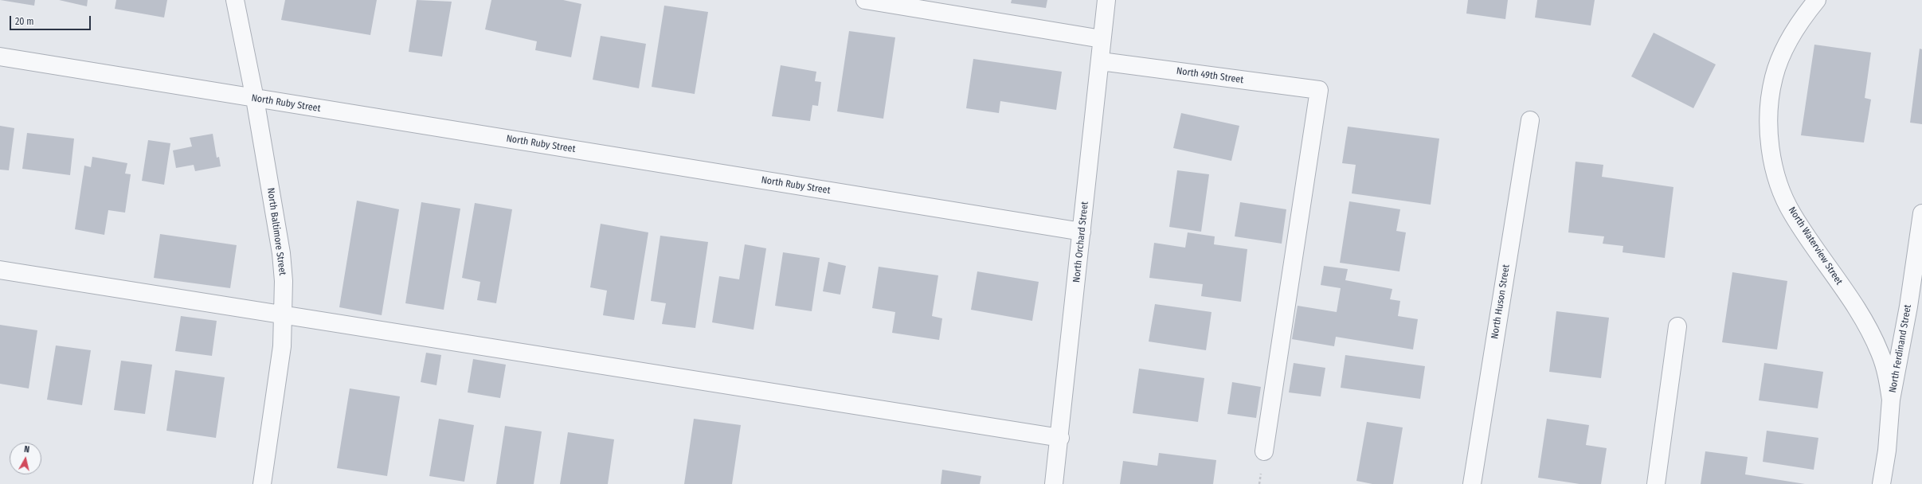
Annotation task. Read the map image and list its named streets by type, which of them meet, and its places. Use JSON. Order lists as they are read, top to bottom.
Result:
{
  "streets": {
    "street": [
      "North 49th Street",
      "North Ruby Street",
      "North Baltimore Street",
      "North Orchard Street",
      "North Waterview Street",
      "North Huson Street",
      "North Ferdinand Street"
    ]
  },
  "crossings": [
    ["North 49th Street", "North Orchard Street"],
    ["North Ruby Street", "North Baltimore Street"],
    ["North Ruby Street", "North Orchard Street"],
    ["North Waterview Street", "North Ferdinand Street"]
  ],
  "scale_bar": "20 m",
  "north": "top"
}
